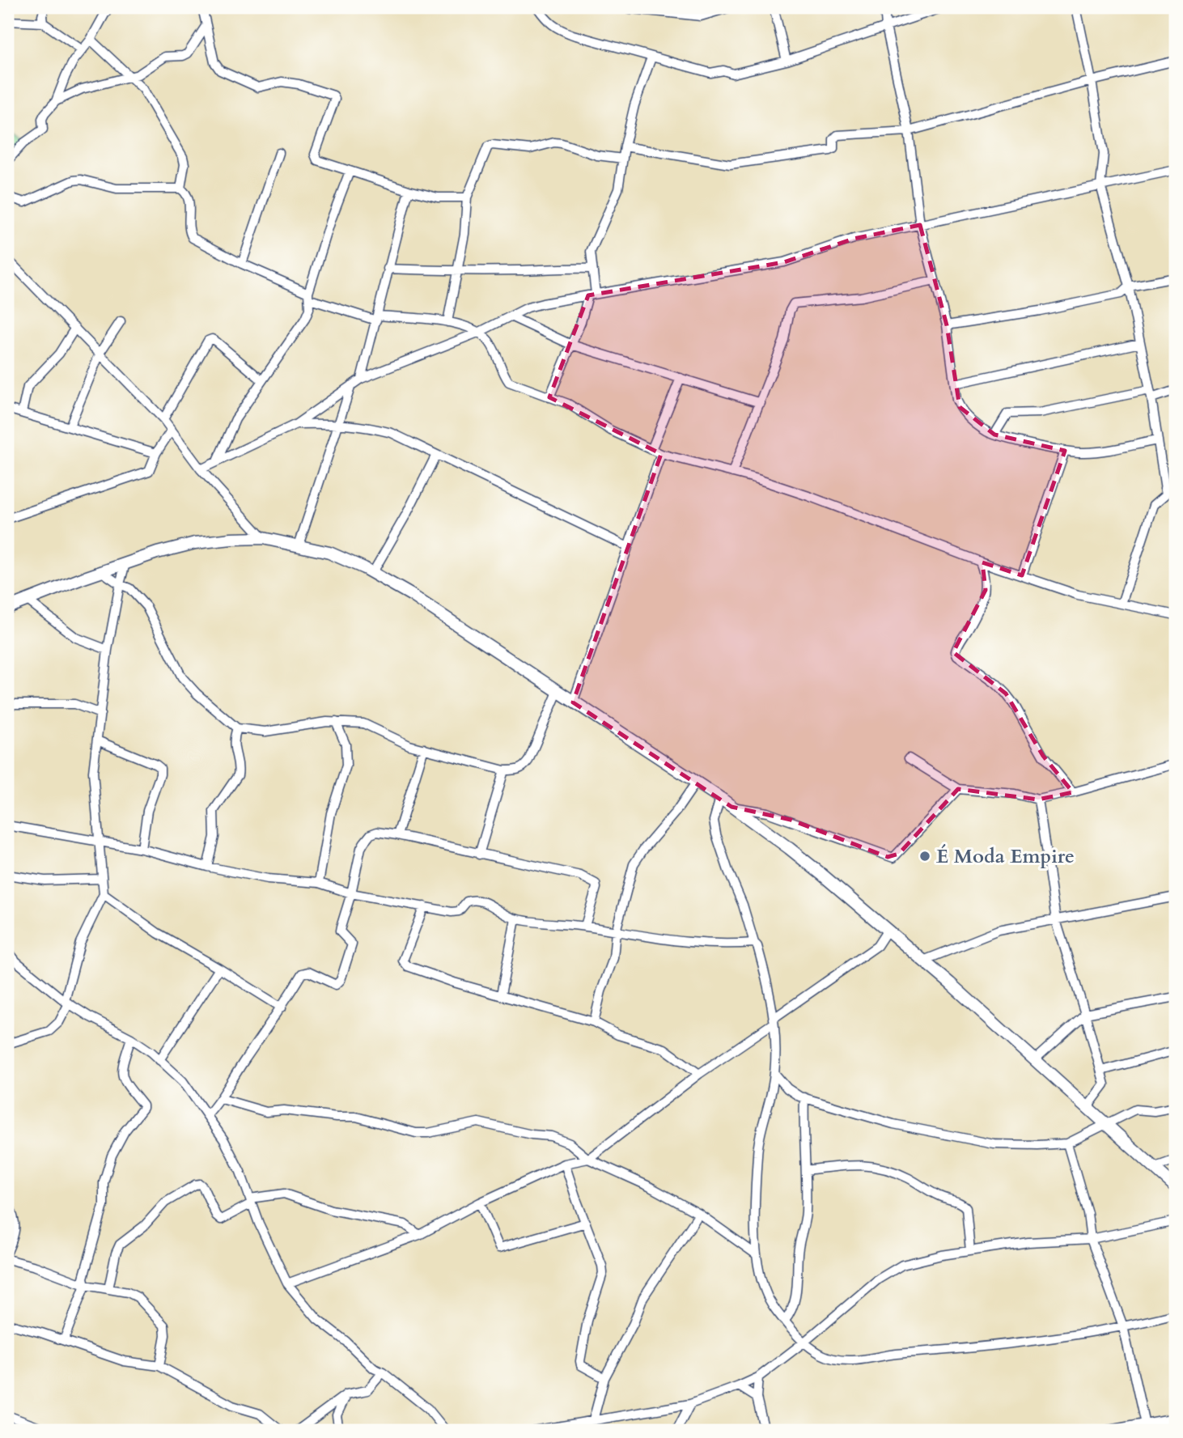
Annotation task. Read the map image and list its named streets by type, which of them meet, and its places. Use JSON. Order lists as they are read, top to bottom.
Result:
{
  "places": ["É Moda Empire"]
}
